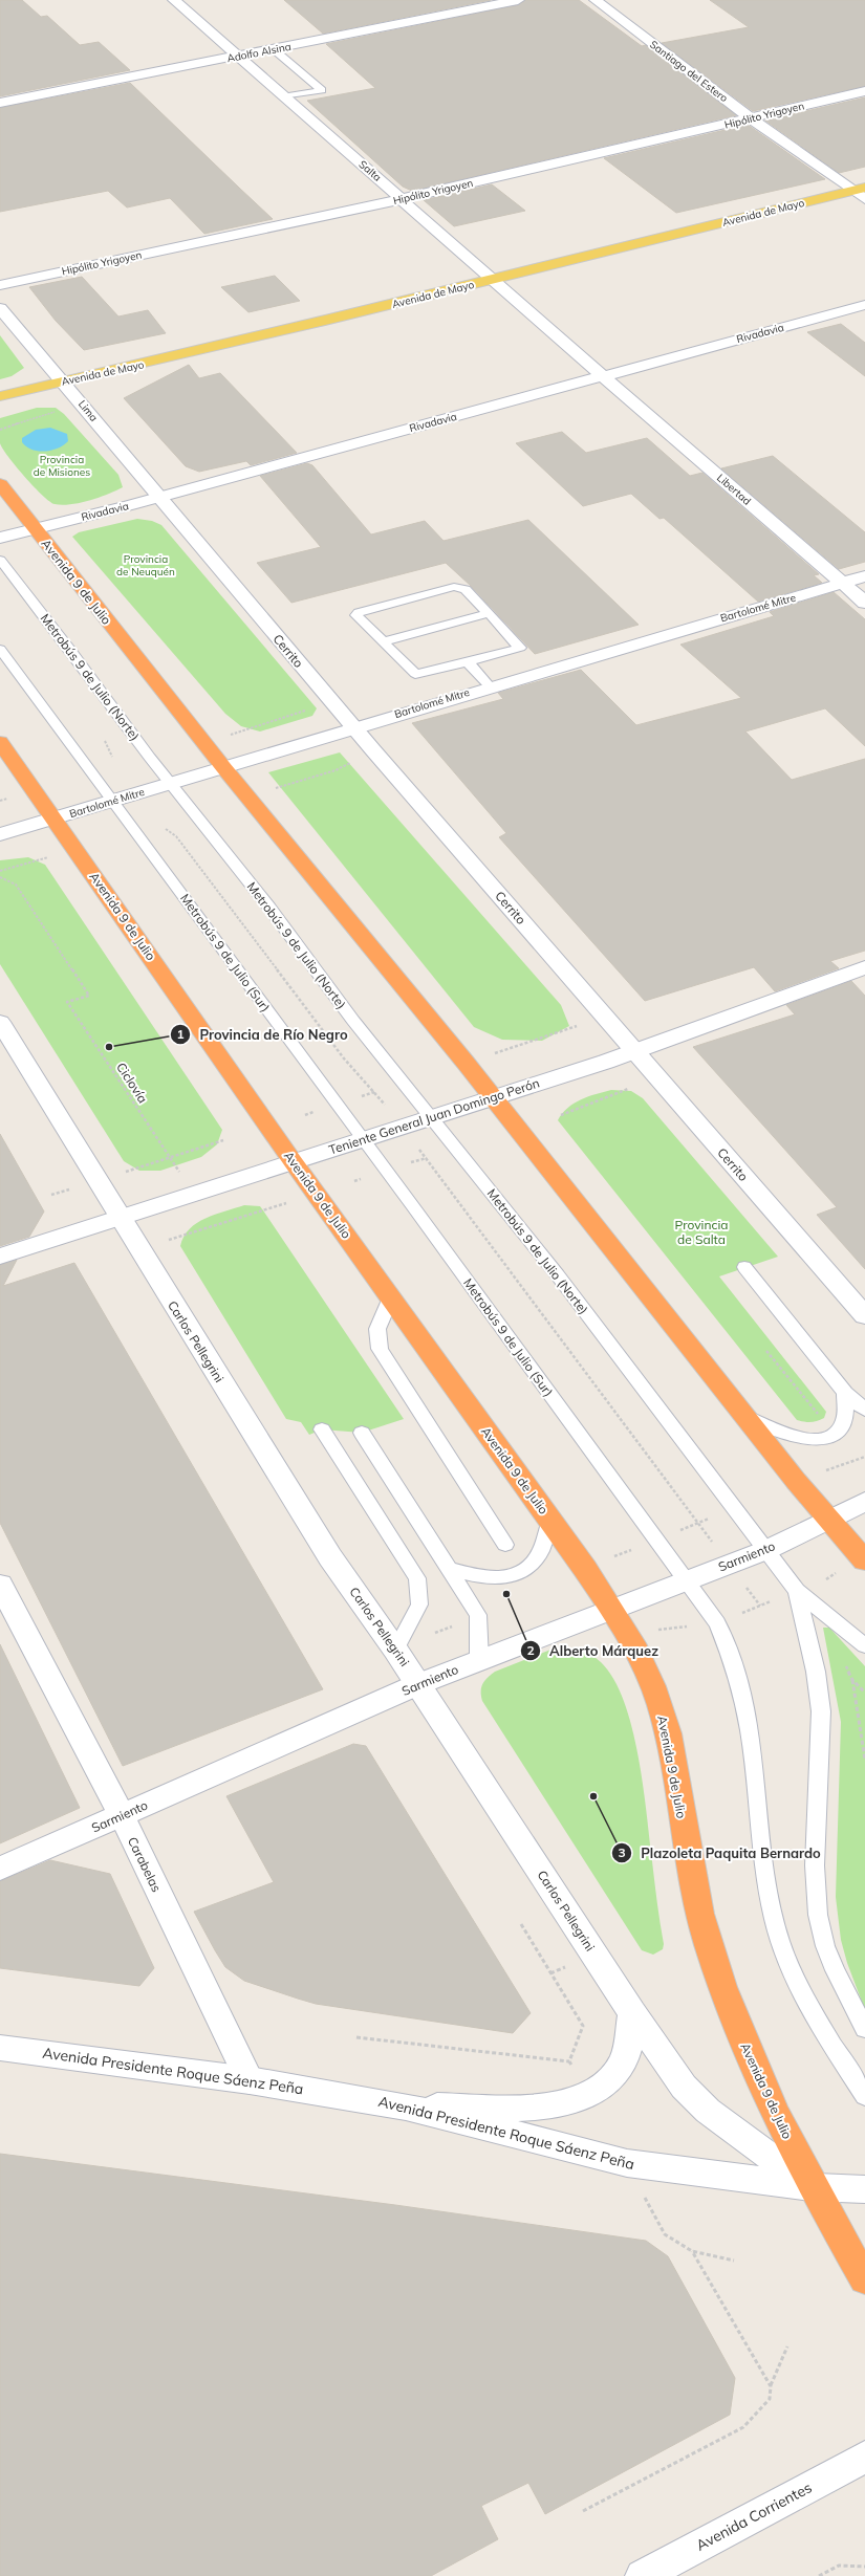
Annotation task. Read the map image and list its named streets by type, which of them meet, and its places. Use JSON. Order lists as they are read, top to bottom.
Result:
{
  "streets": {
    "highway": ["Avenida 9 de Julio"],
    "main road": ["Avenida de Mayo"],
    "street": [
      "Adolfo Alsina",
      "Santiago del Estero",
      "Hipólito Yrigoyen",
      "Salta",
      "Rivadavia",
      "Lima",
      "Libertad",
      "Bartolomé Mitre",
      "Cerrito",
      "Teniente General Juan Domingo Perón",
      "Carlos Pellegrini",
      "Sarmiento",
      "Carabelas",
      "Avenida Presidente Roque Sáenz Peña",
      "Avenida Corrientes"
    ],
    "lane": ["Metrobús 9 de Julio (Norte)", "Metrobús 9 de Julio (Sur)"],
    "path": ["Ciclovía"]
  },
  "crossings": [
    ["Adolfo Alsina", "Salta"],
    ["Santiago del Estero", "Hipólito Yrigoyen"],
    ["Santiago del Estero", "Avenida de Mayo"],
    ["Hipólito Yrigoyen", "Salta"],
    ["Salta", "Avenida de Mayo"],
    ["Salta", "Rivadavia"],
    ["Salta", "Libertad"],
    ["Avenida de Mayo", "Lima"],
    ["Rivadavia", "Lima"],
    ["Rivadavia", "Libertad"],
    ["Rivadavia", "Avenida 9 de Julio"],
    ["Rivadavia", "Cerrito"],
    ["Lima", "Cerrito"],
    ["Libertad", "Bartolomé Mitre"],
    ["Avenida 9 de Julio", "Bartolomé Mitre"],
    ["Avenida 9 de Julio", "Teniente General Juan Domingo Perón"],
    ["Avenida 9 de Julio", "Carlos Pellegrini"],
    ["Avenida 9 de Julio", "Sarmiento"],
    ["Avenida 9 de Julio", "Avenida Presidente Roque Sáenz Peña"],
    ["Bartolomé Mitre", "Cerrito"],
    ["Bartolomé Mitre", "Metrobús 9 de Julio (Norte)"],
    ["Bartolomé Mitre", "Metrobús 9 de Julio (Sur)"],
    ["Cerrito", "Teniente General Juan Domingo Perón"],
    ["Metrobús 9 de Julio (Norte)", "Teniente General Juan Domingo Perón"],
    ["Metrobús 9 de Julio (Norte)", "Sarmiento"],
    ["Metrobús 9 de Julio (Sur)", "Teniente General Juan Domingo Perón"],
    ["Metrobús 9 de Julio (Sur)", "Sarmiento"],
    ["Ciclovía", "Teniente General Juan Domingo Perón"],
    ["Teniente General Juan Domingo Perón", "Carlos Pellegrini"],
    ["Carlos Pellegrini", "Sarmiento"],
    ["Carlos Pellegrini", "Avenida Presidente Roque Sáenz Peña"],
    ["Sarmiento", "Carabelas"],
    ["Carabelas", "Avenida Presidente Roque Sáenz Peña"]
  ],
  "parks": ["Provincia de Misiones", "Provincia de Neuquén", "Provincia de Salta"],
  "places": ["Provincia de Río Negro", "Alberto Márquez", "Plazoleta Paquita Bernardo"]
}
